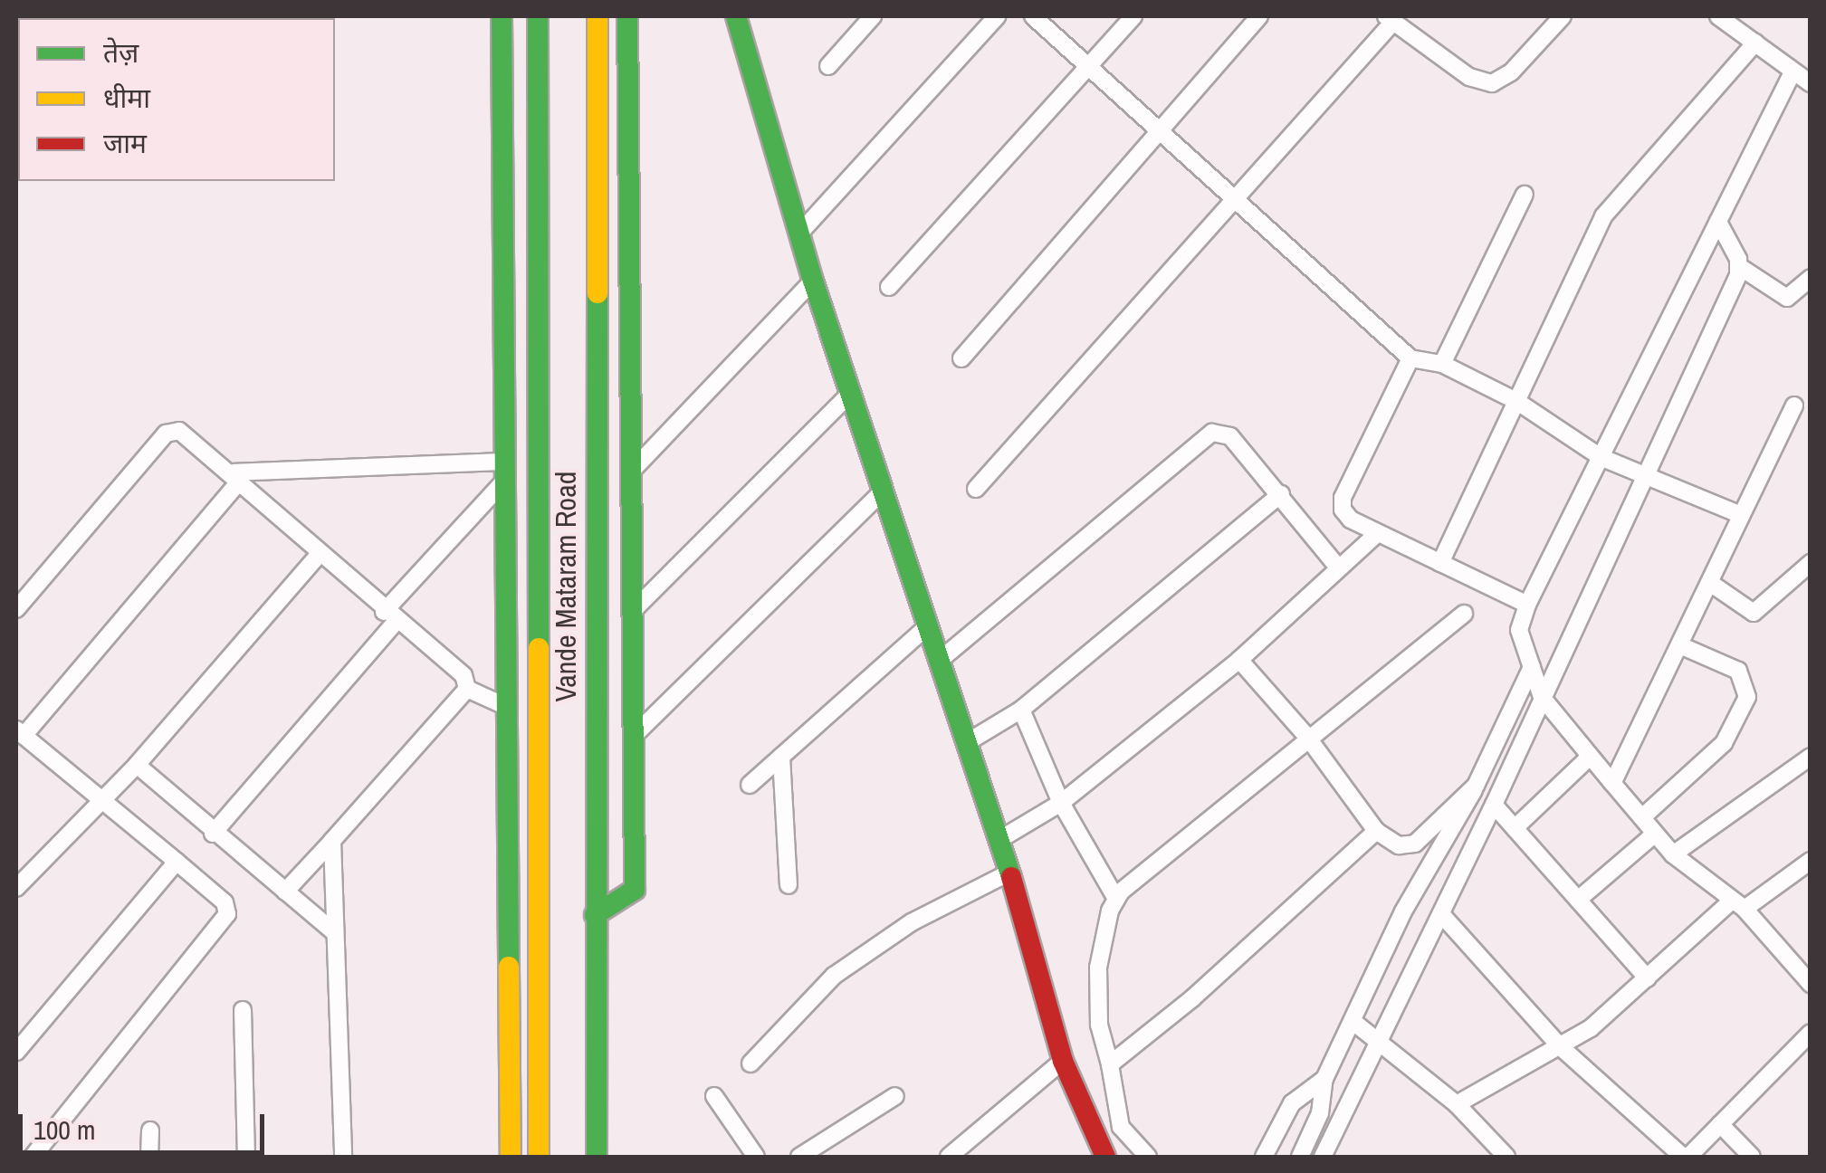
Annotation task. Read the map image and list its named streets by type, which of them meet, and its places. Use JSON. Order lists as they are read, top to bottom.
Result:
{
  "streets": {
    "street": ["Vande Mataram Road"]
  },
  "legend": ["तेज़", "धीमा", "जाम"],
  "scale_bar": "100 m"
}
